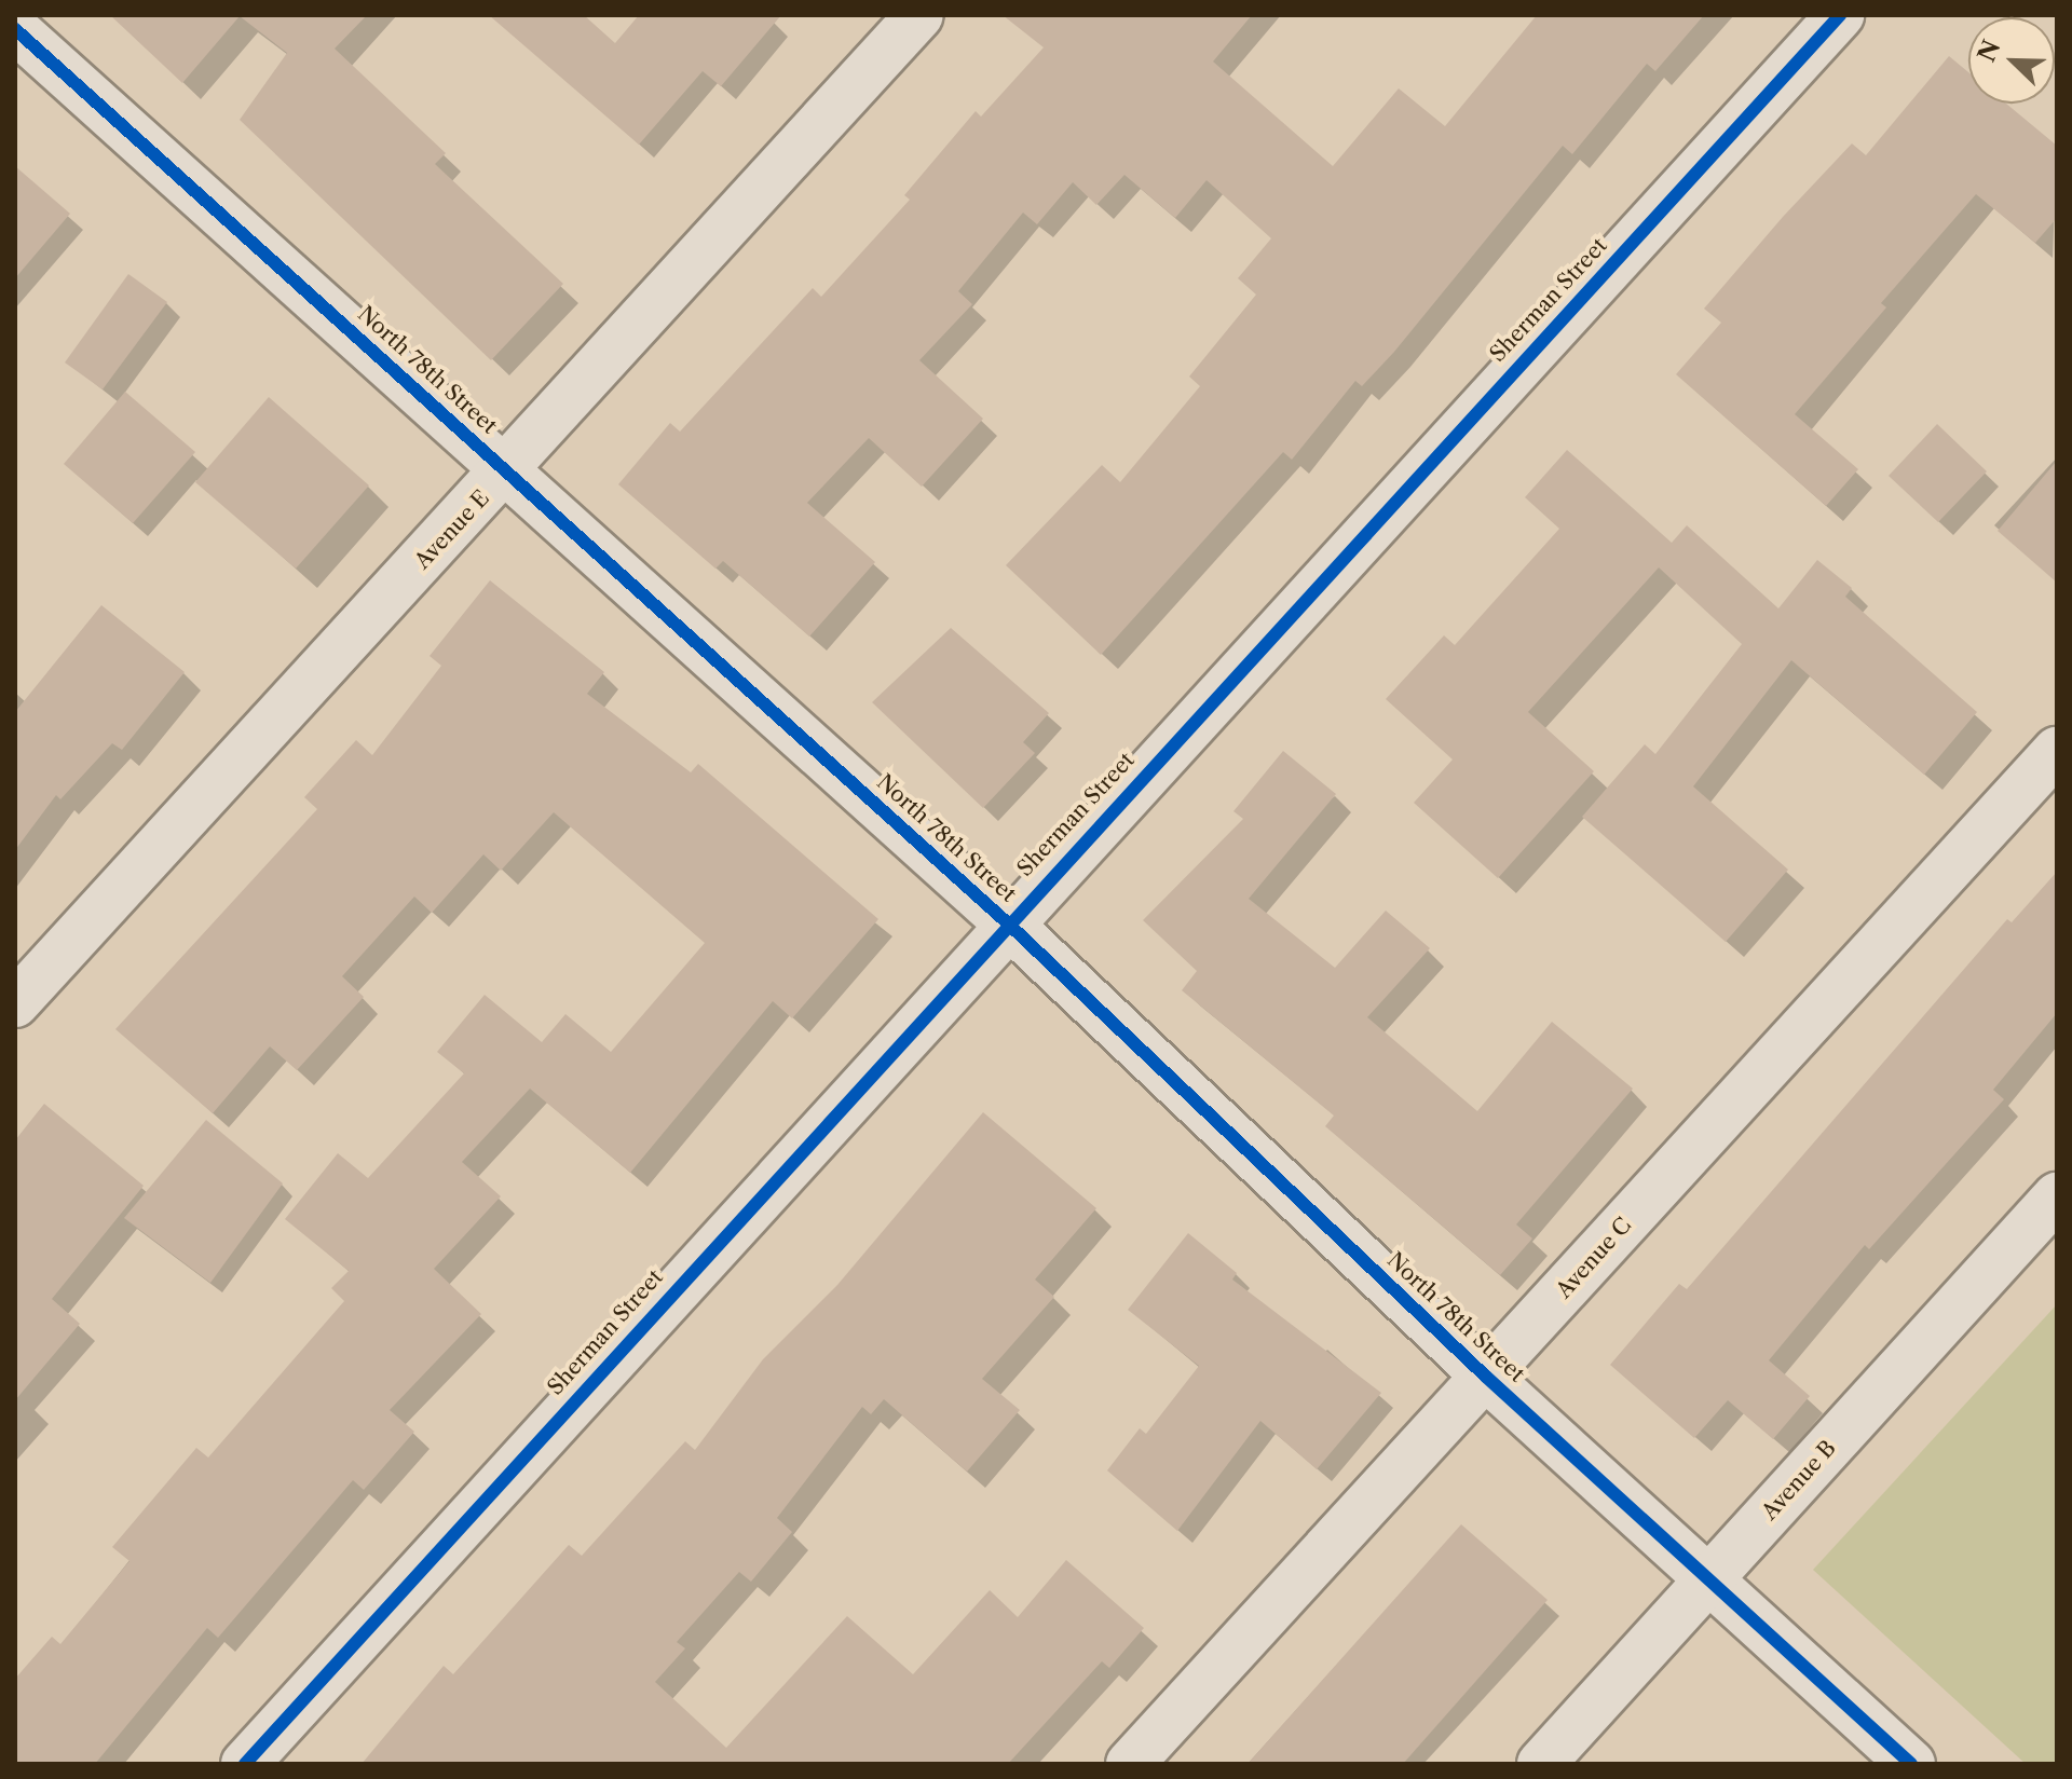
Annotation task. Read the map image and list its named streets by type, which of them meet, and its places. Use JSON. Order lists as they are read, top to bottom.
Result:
{
  "streets": {
    "street": [
      "Sherman Street",
      "North 78th Street",
      "Avenue E",
      "Avenue C",
      "Avenue B"
    ]
  },
  "crossings": [
    ["Sherman Street", "North 78th Street"],
    ["North 78th Street", "Avenue E"],
    ["North 78th Street", "Avenue C"],
    ["North 78th Street", "Avenue B"]
  ],
  "north": "top left"
}
